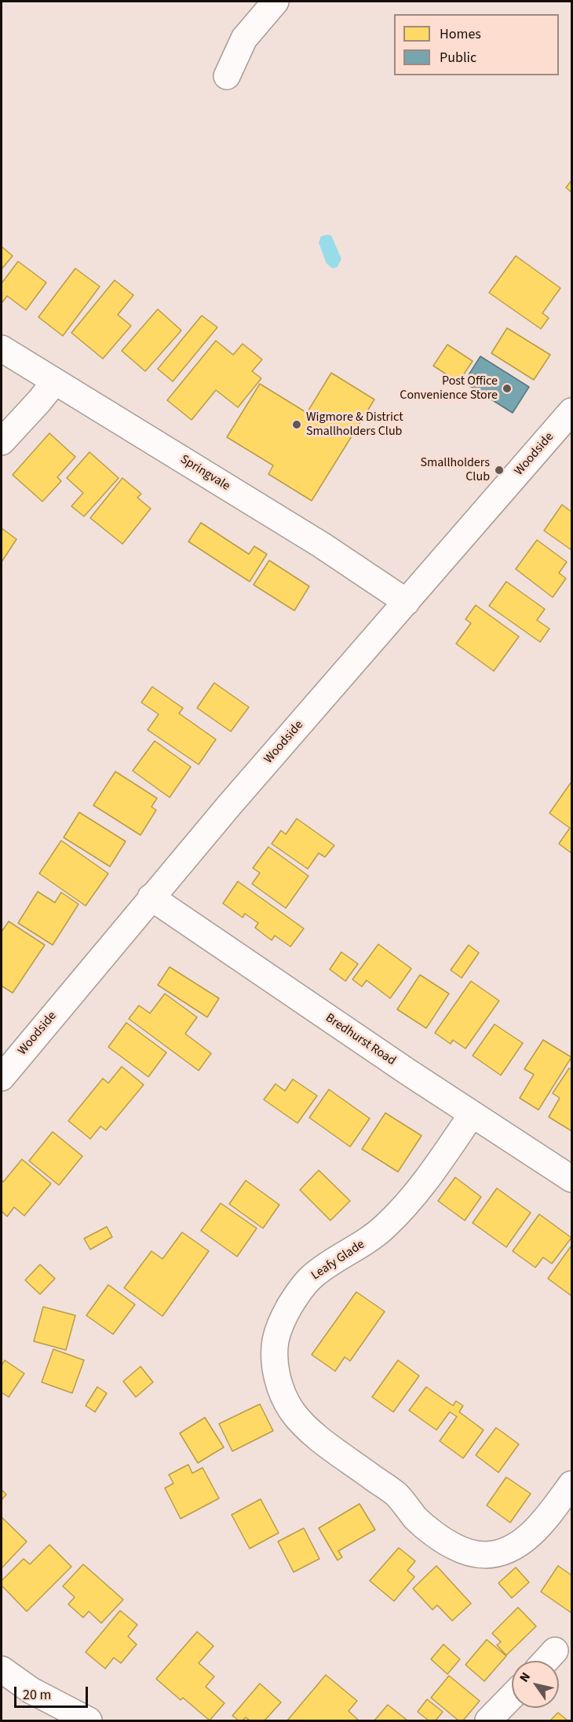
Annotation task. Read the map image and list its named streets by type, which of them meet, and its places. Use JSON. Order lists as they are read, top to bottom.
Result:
{
  "streets": {
    "street": [
      "Woodside",
      "Springvale",
      "Bredhurst Road",
      "Leafy Glade"
    ]
  },
  "crossings": [
    ["Woodside", "Springvale"],
    ["Woodside", "Bredhurst Road"],
    ["Bredhurst Road", "Leafy Glade"]
  ],
  "places": ["Post Office Convenience Store", "Wigmore & District Smallholders Club", "Smallholders Club"],
  "legend": ["Homes", "Public"],
  "scale_bar": "20 m",
  "north": "top left"
}
